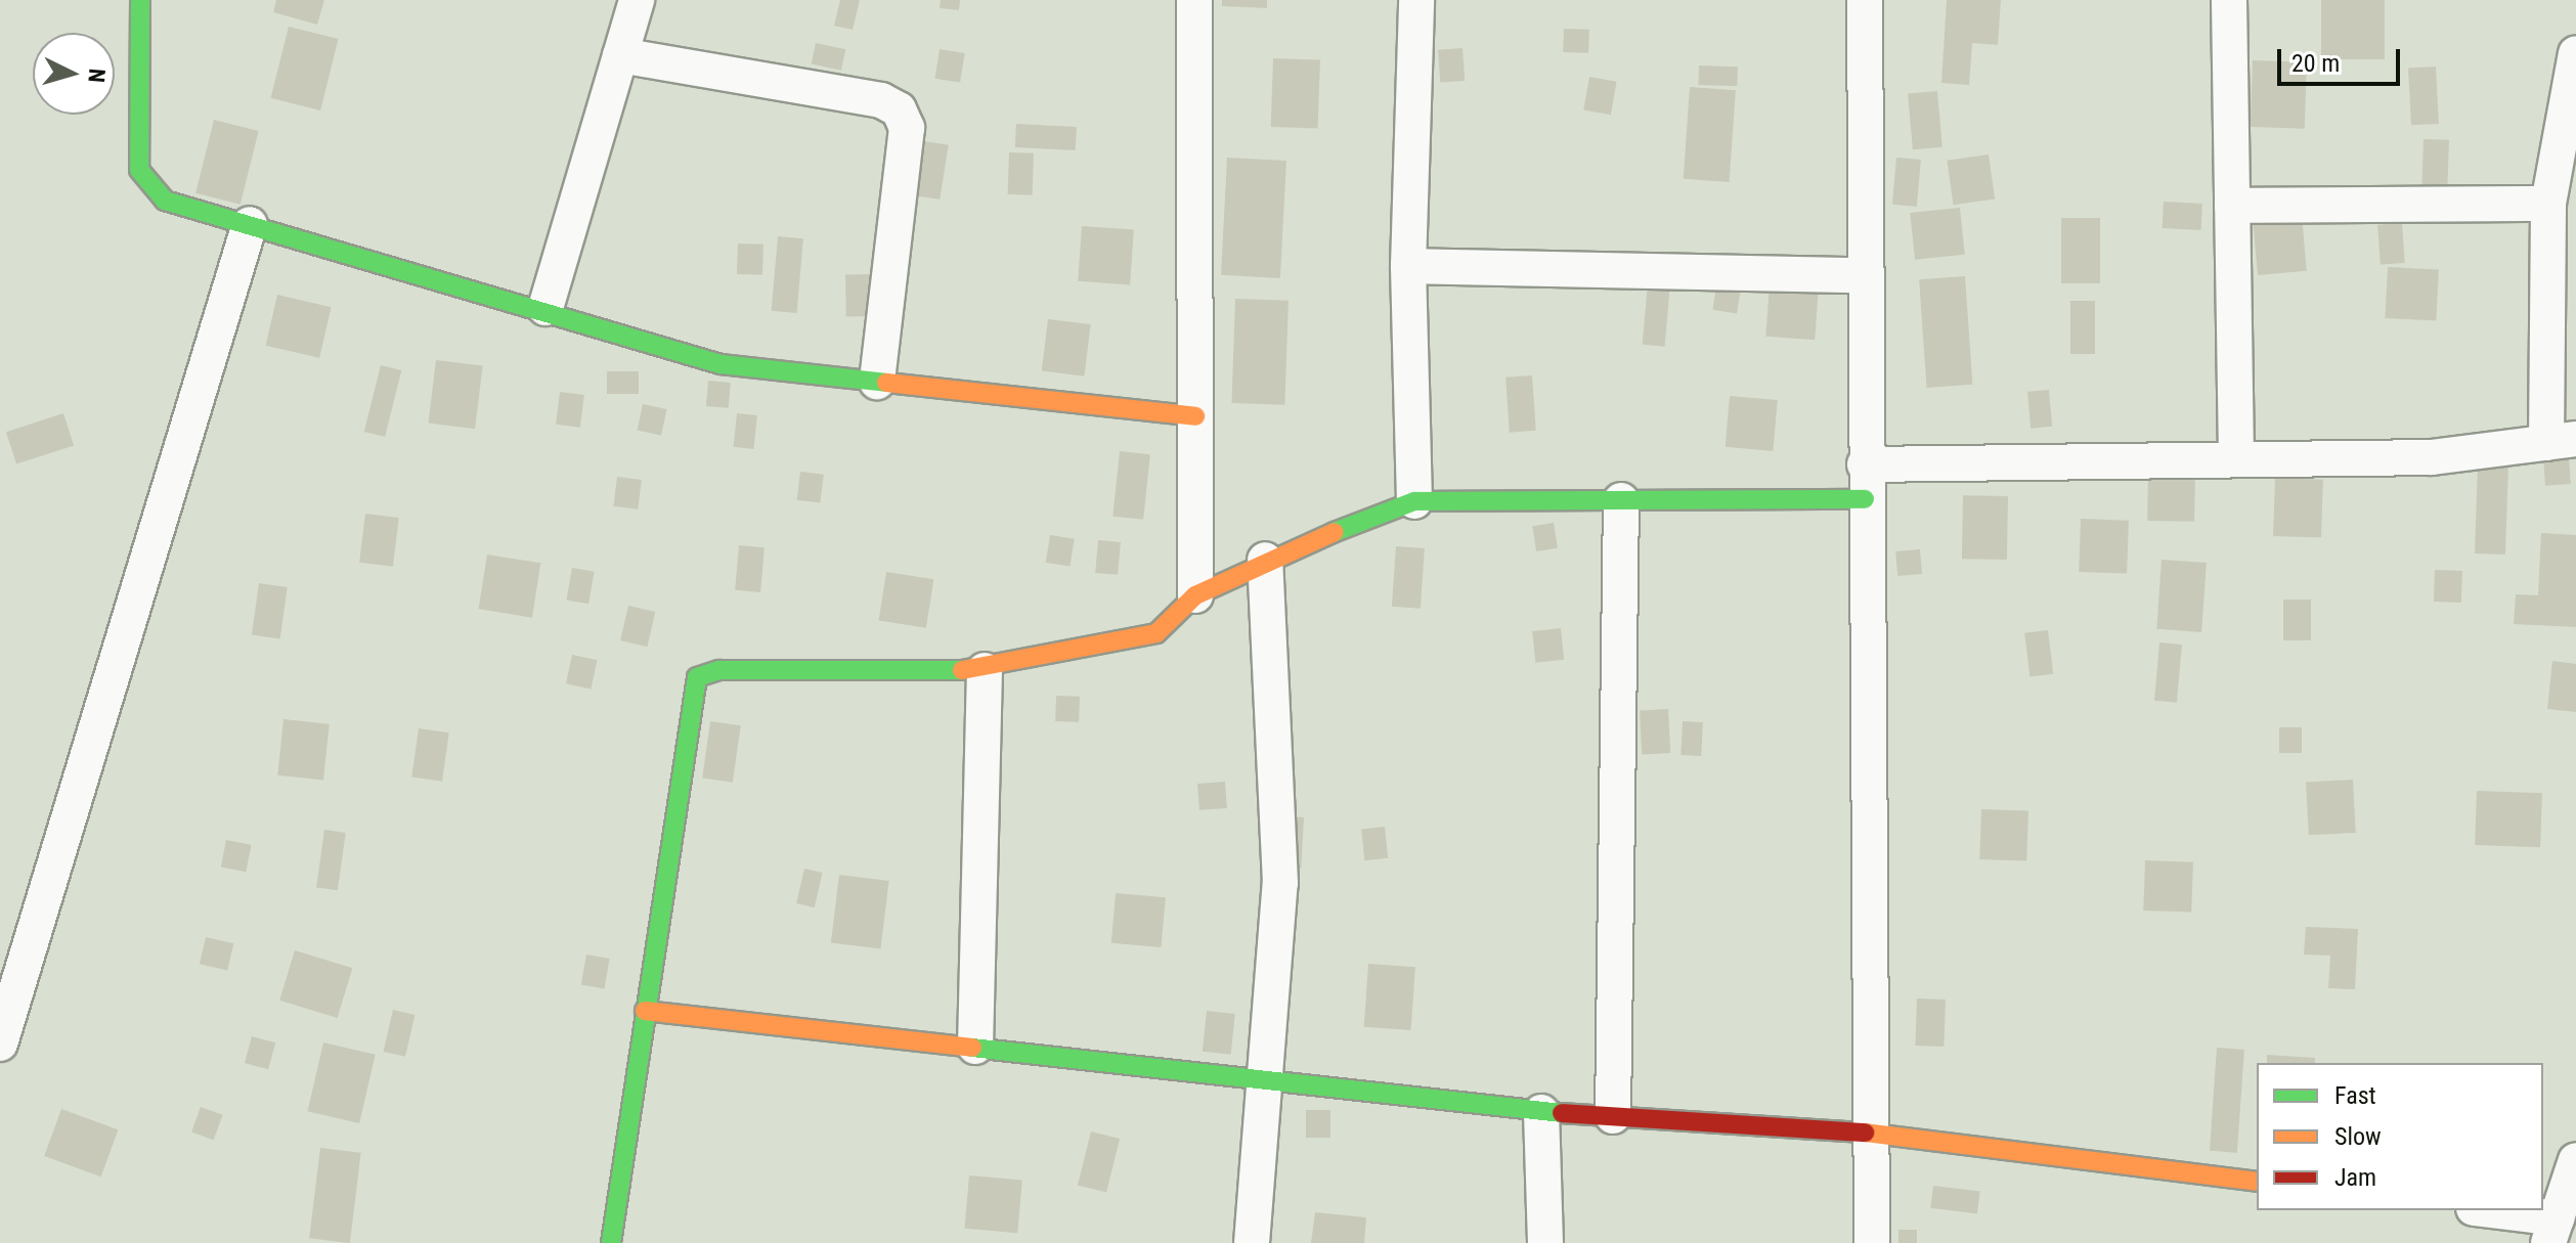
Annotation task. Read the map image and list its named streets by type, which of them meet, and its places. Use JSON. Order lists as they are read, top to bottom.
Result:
{
  "legend": ["Fast", "Slow", "Jam"],
  "scale_bar": "20 m",
  "north": "right"
}
